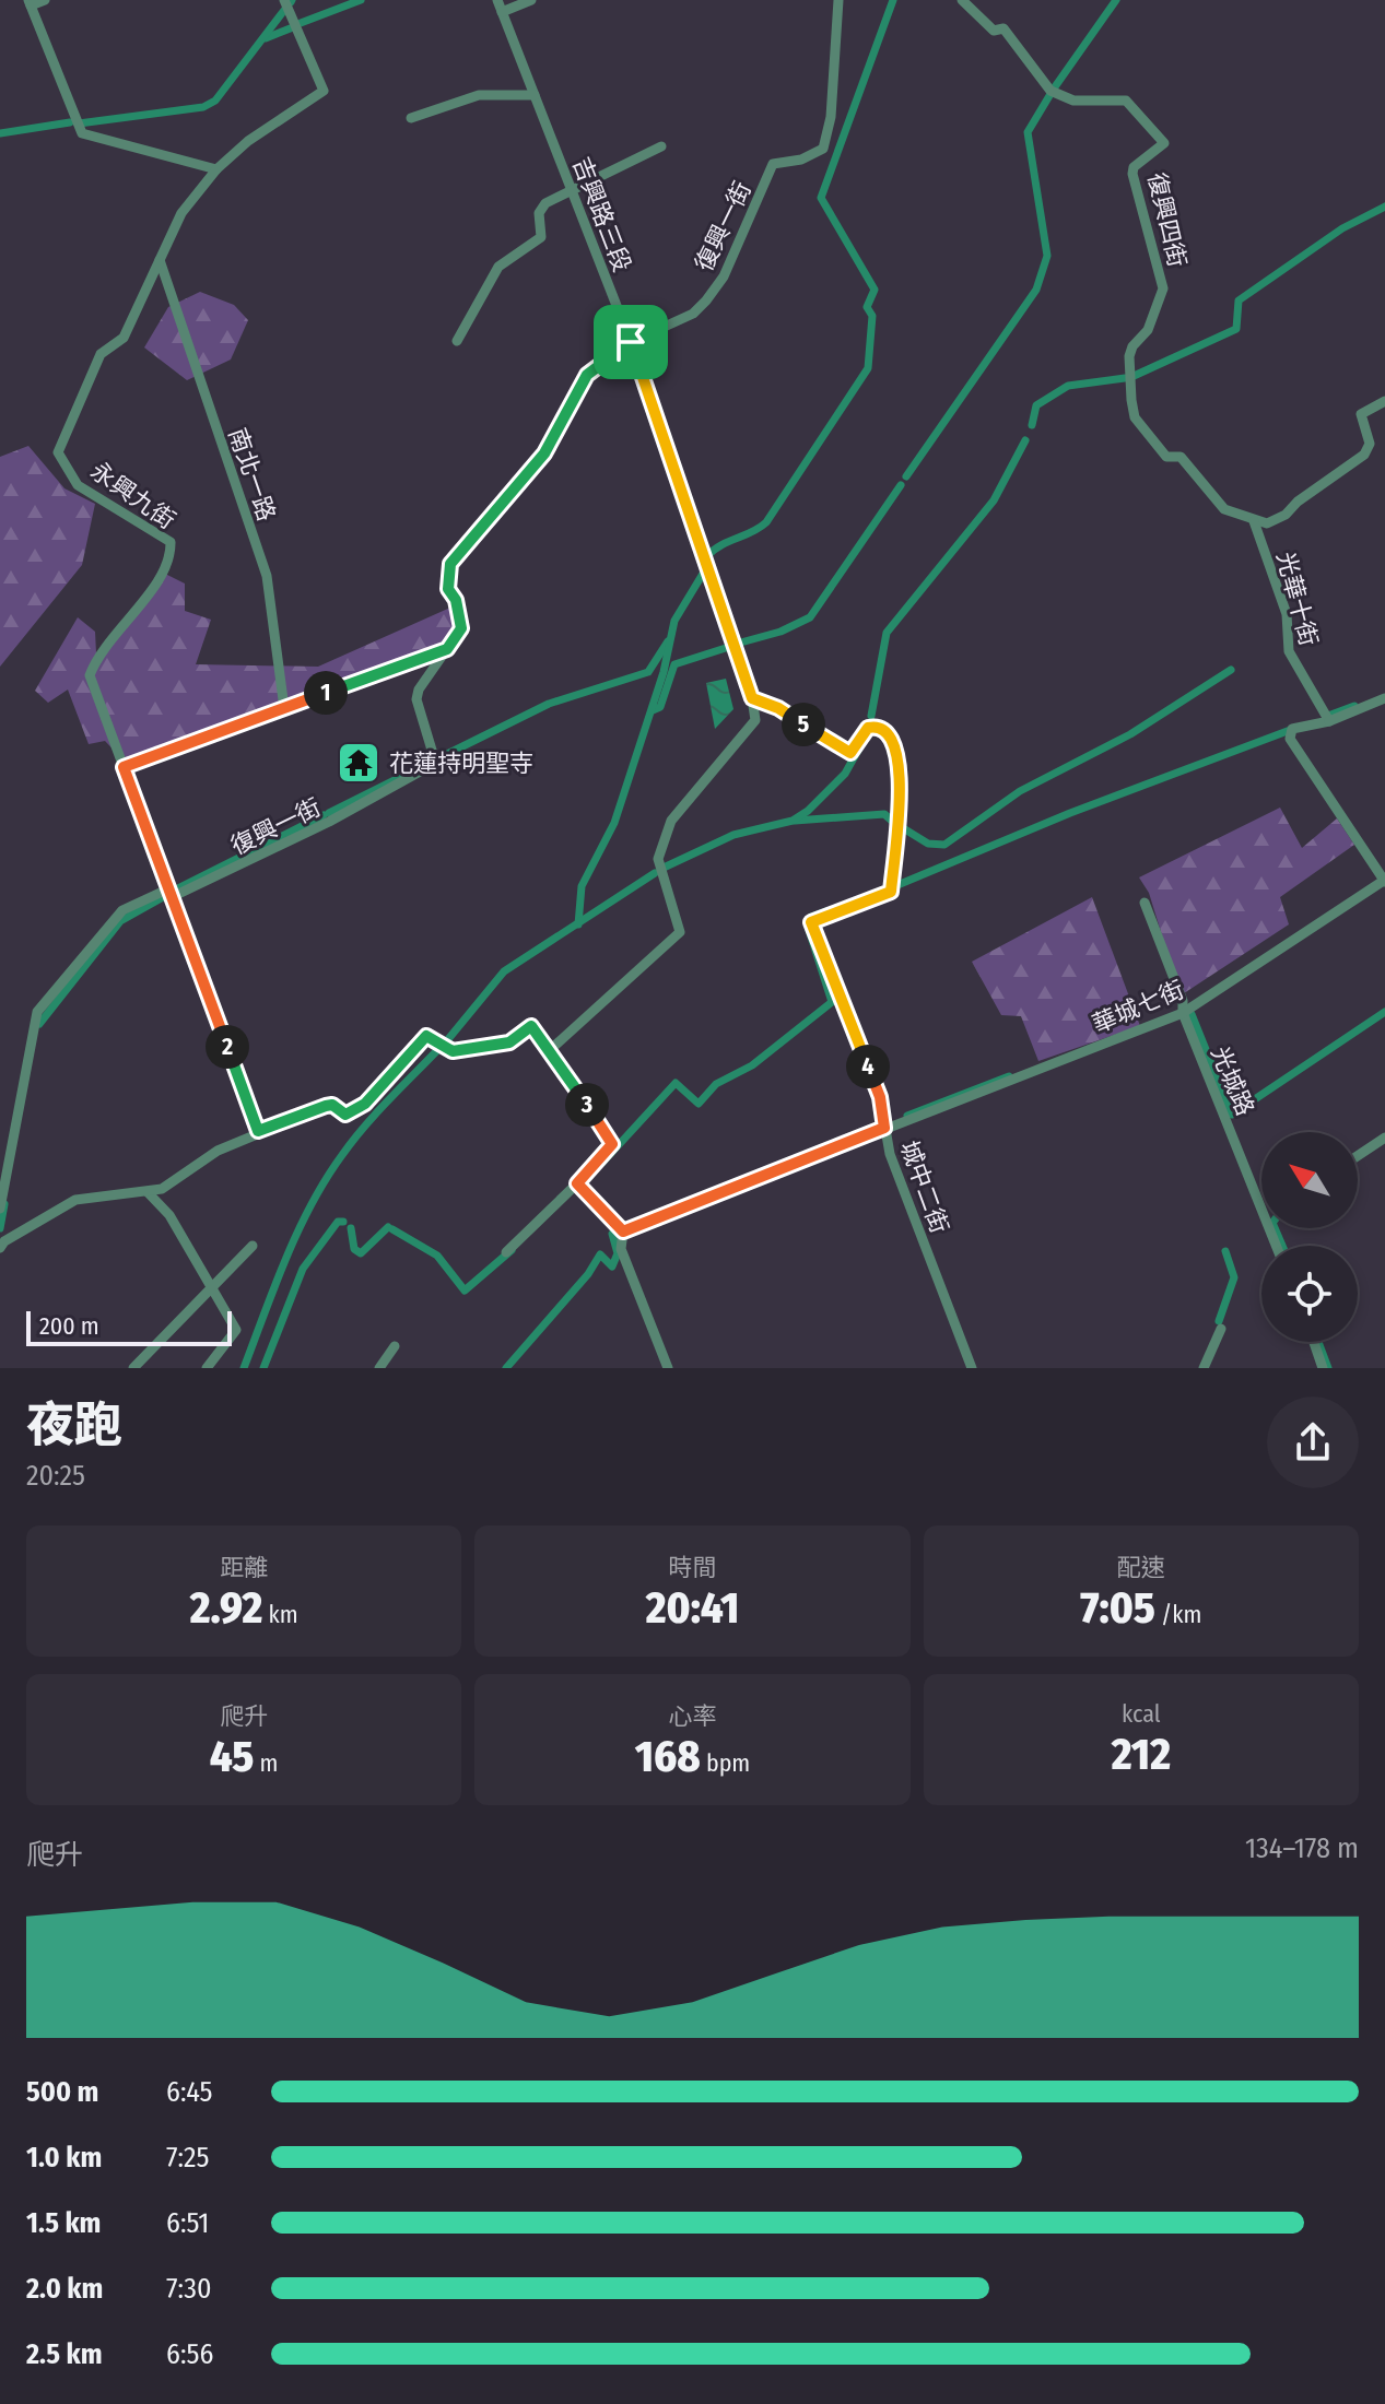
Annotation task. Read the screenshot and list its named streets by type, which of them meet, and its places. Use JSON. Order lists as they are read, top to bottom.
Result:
{
  "streets": {
    "street": [
      "吉興路三段",
      "復興四街",
      "復興一街",
      "南北一路",
      "永興九街",
      "光華十街",
      "華城七街",
      "光城路",
      "城中二街"
    ]
  },
  "crossings": [
    ["吉興路三段", "復興一街"],
    ["吉興路三段", "城中二街"],
    ["復興四街", "光華十街"],
    ["復興一街", "永興九街"],
    ["南北一路", "永興九街"],
    ["華城七街", "光城路"],
    ["華城七街", "城中二街"]
  ],
  "places": {
    "temple": ["花蓮持明聖寺"]
  },
  "scale_bar": "200 m",
  "north": "top left",
  "page": {
    "pins": [
      "1",
      "5",
      "2",
      "4",
      "3"
    ],
    "scale": "200 m",
    "heading": ["夜跑", "20:25"],
    "stats": [
      ["距離", "2.92 km"],
      ["時間", "20:41"],
      ["配速", "7:05 /km"],
      ["爬升", "45 m"],
      ["心率", "168 bpm"],
      ["kcal", "212"]
    ],
    "chart": ["爬升", "134–178 m"],
    "list": [
      {
        "name": "500 m",
        "note": "6:45"
      },
      {
        "name": "1.0 km",
        "note": "7:25"
      },
      {
        "name": "1.5 km",
        "note": "6:51"
      },
      {
        "name": "2.0 km",
        "note": "7:30"
      },
      {
        "name": "2.5 km",
        "note": "6:56"
      }
    ]
  }
}
